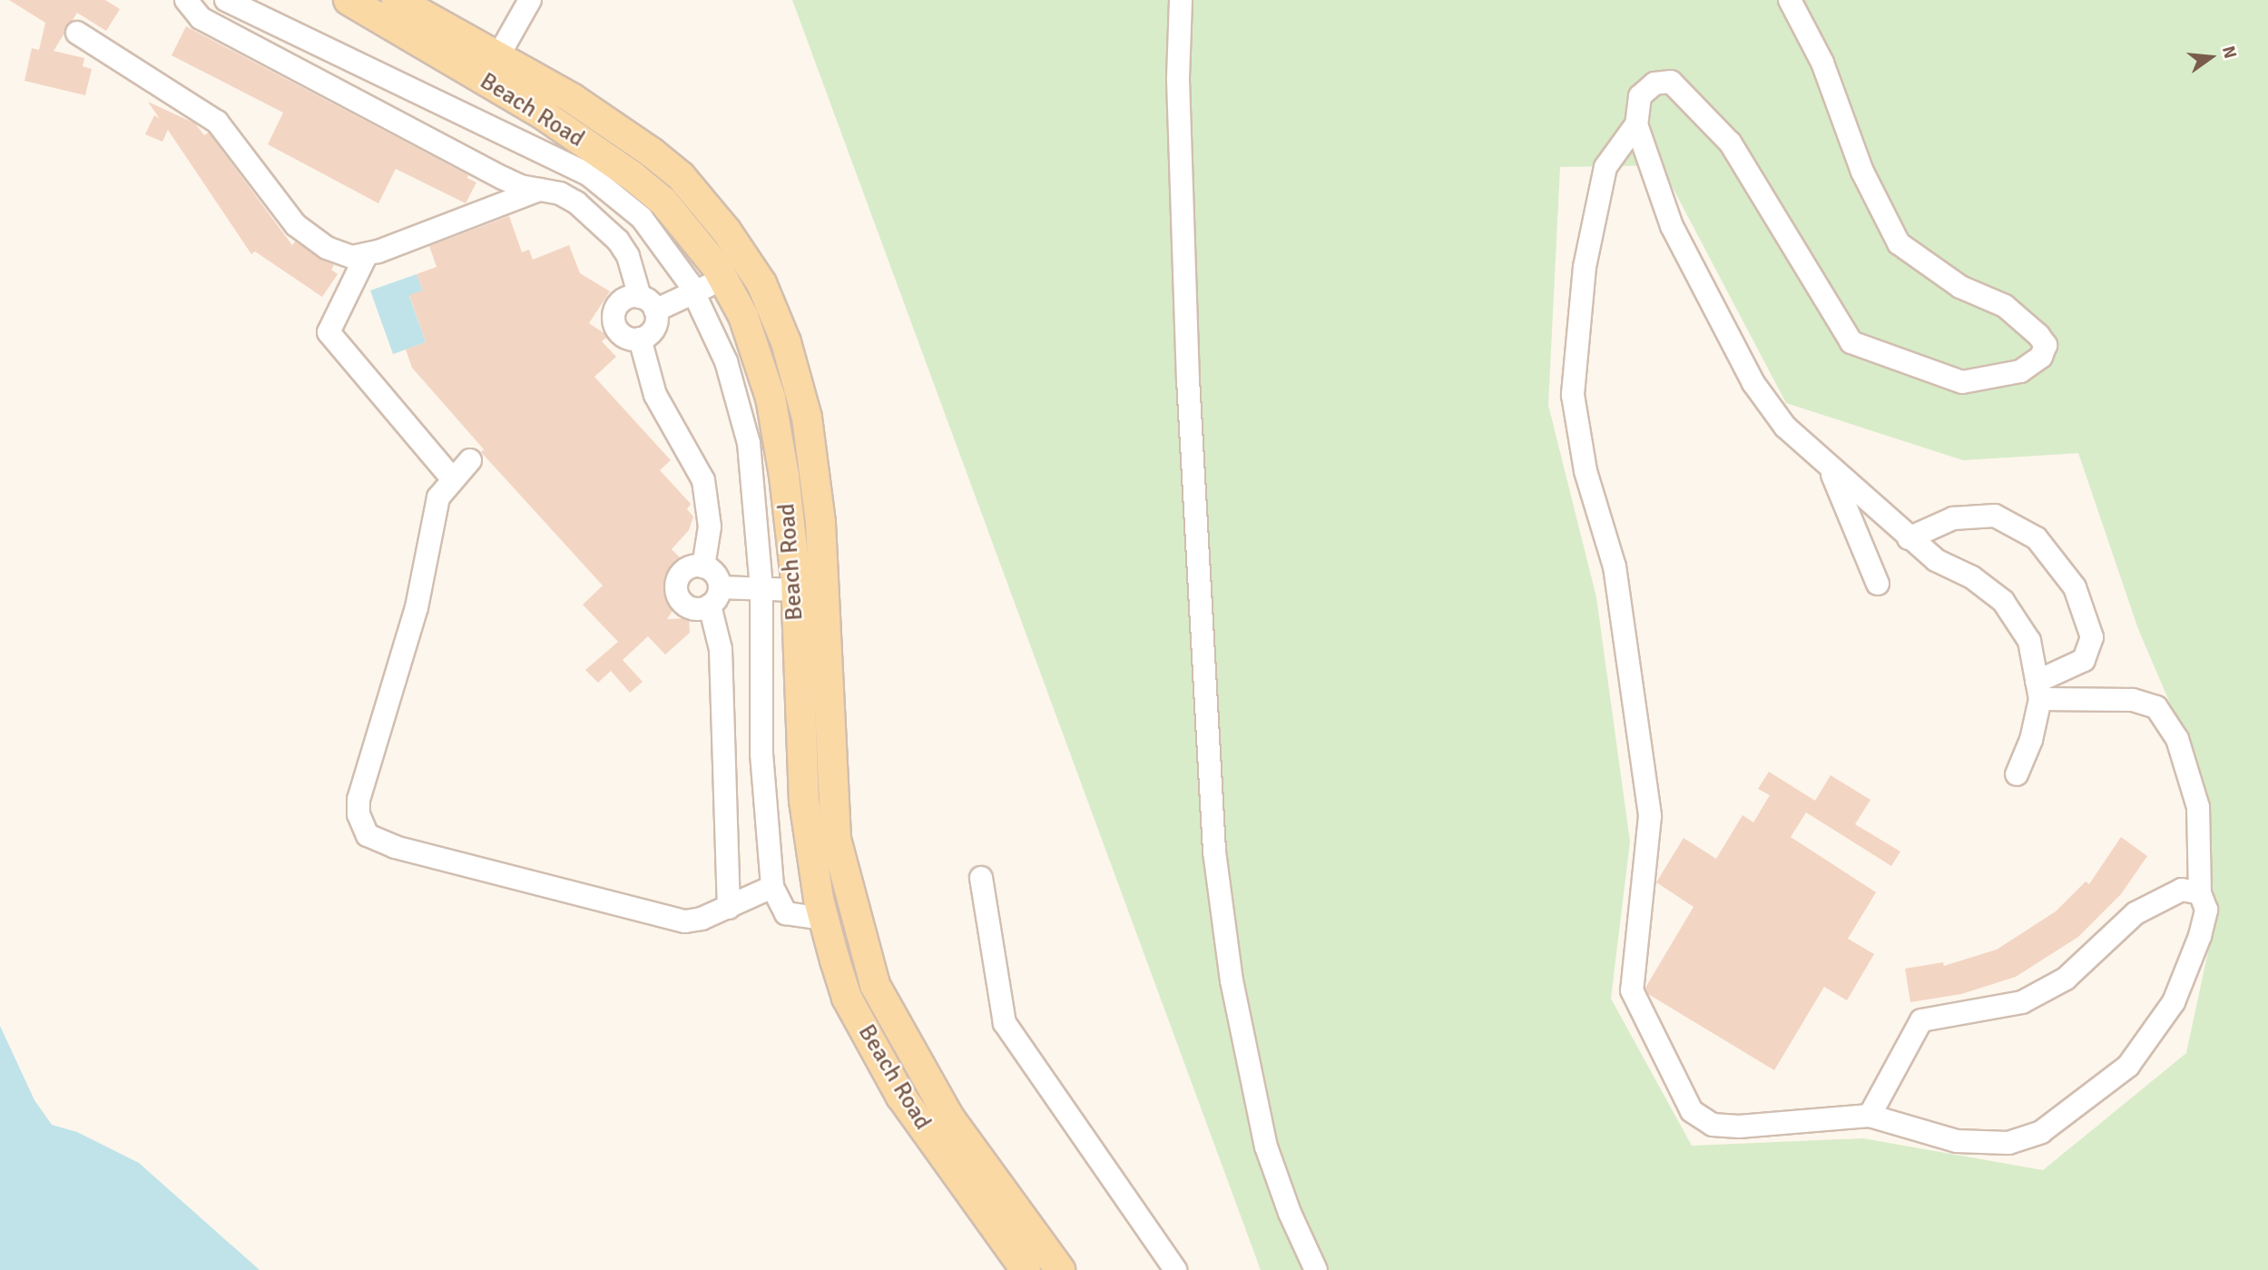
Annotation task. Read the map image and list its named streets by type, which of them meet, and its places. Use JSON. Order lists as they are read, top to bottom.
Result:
{
  "streets": {
    "main road": ["Beach Road"]
  },
  "north": "right"
}
